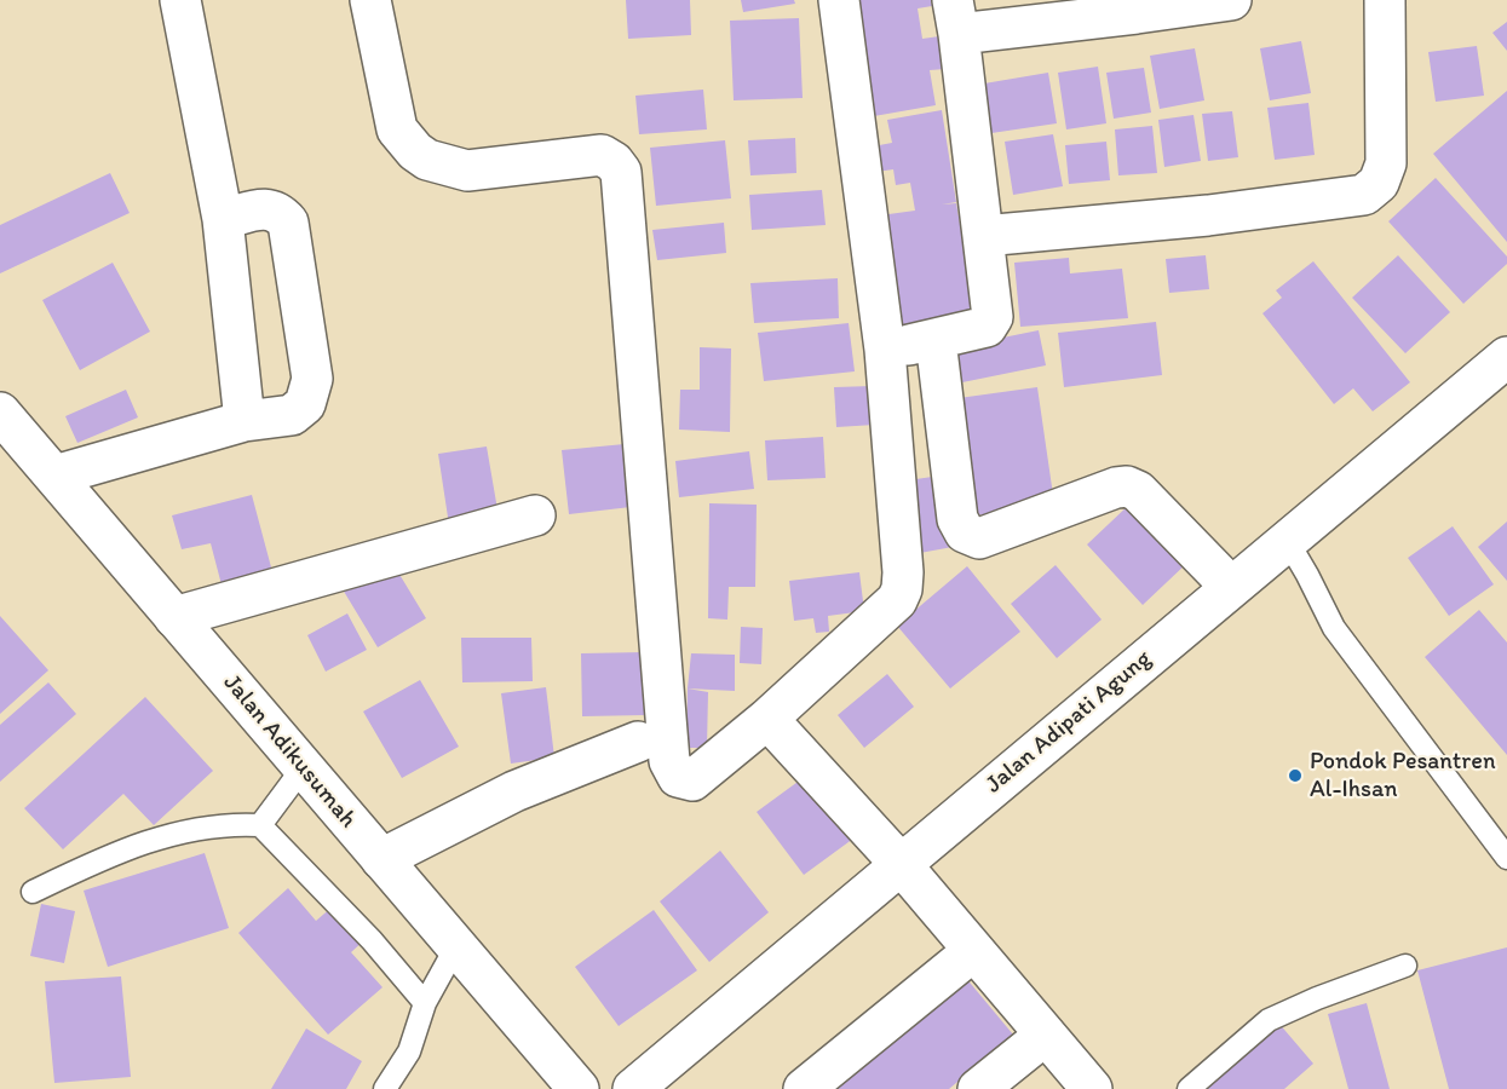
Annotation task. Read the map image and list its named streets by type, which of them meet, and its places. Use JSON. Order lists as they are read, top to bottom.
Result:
{
  "streets": {
    "street": ["Jalan Adipati Agung", "Jalan Adikusumah"]
  },
  "places": ["Pondok Pesantren Al-Ihsan"]
}
